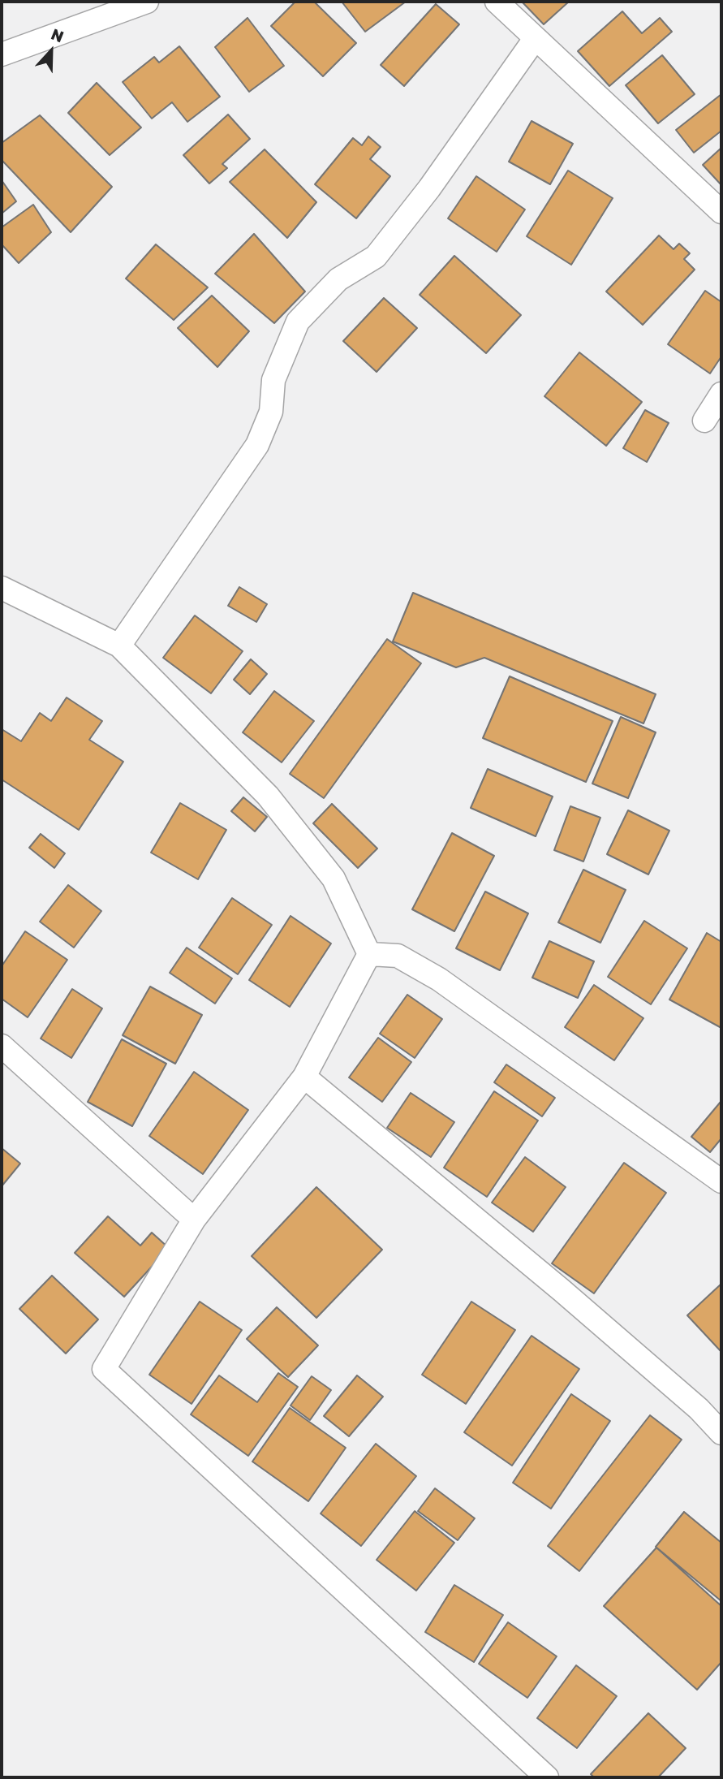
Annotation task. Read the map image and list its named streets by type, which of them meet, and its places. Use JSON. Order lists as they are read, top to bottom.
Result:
{
  "north": "top"
}
